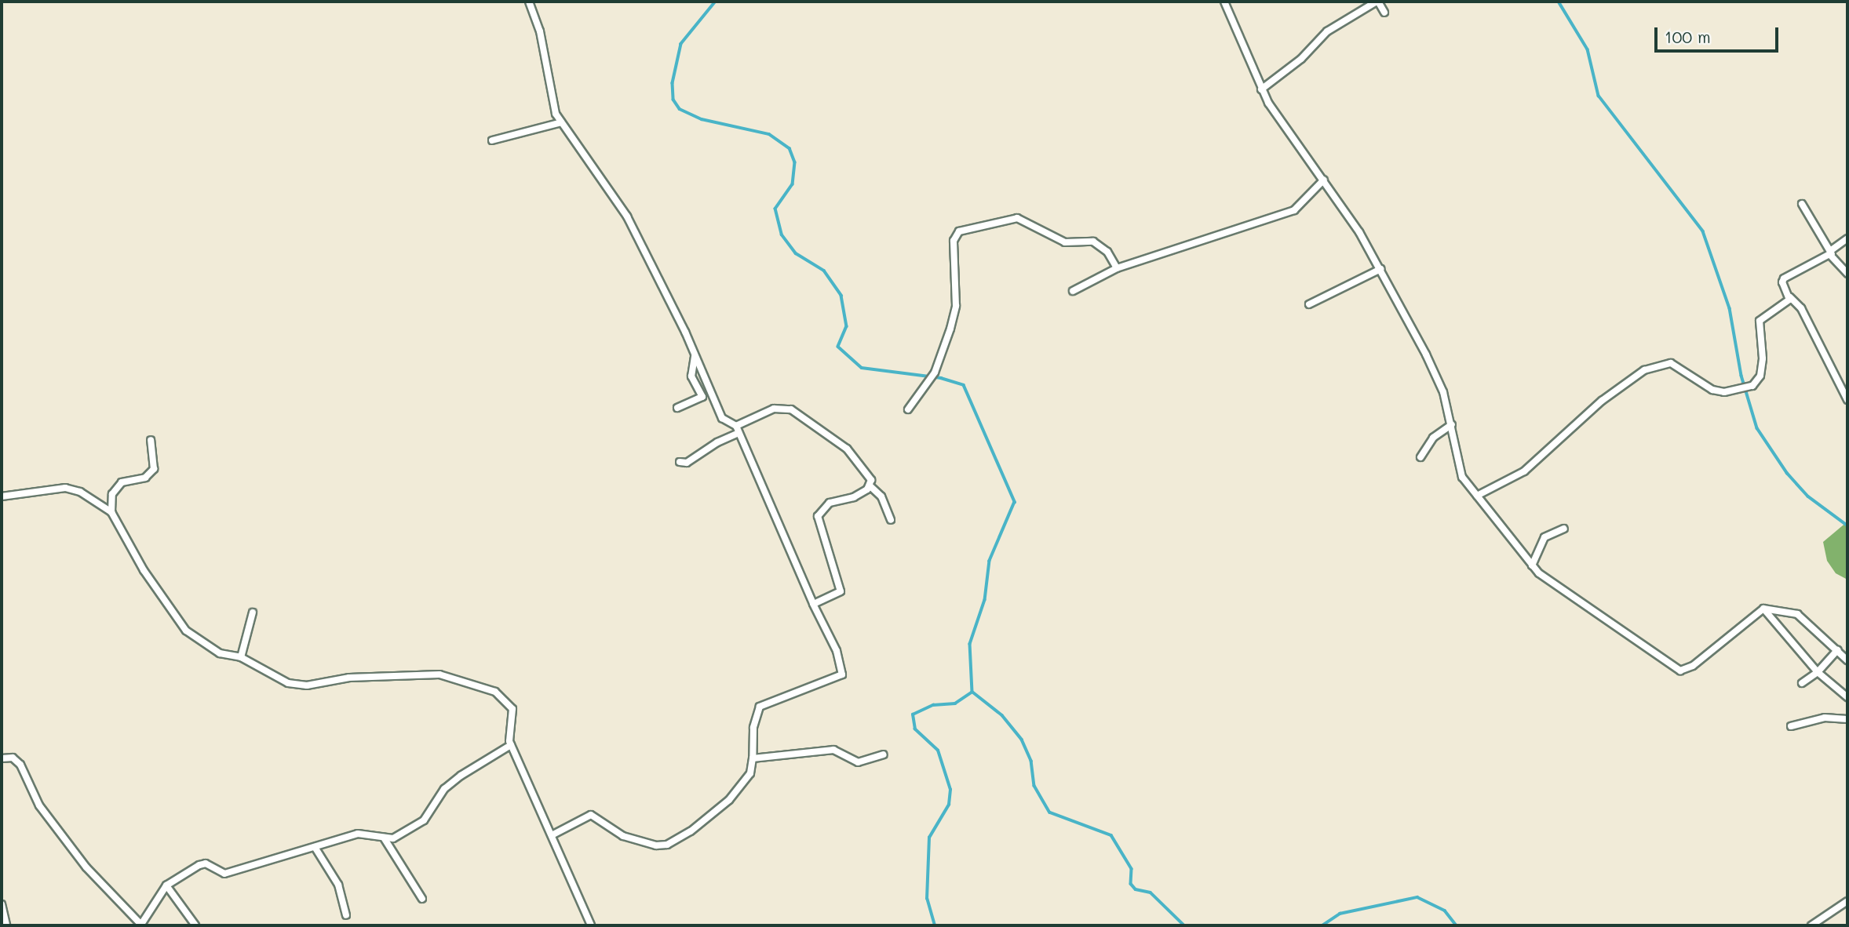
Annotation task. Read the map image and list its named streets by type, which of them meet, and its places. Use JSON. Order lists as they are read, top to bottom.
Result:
{
  "scale_bar": "100 m"
}
